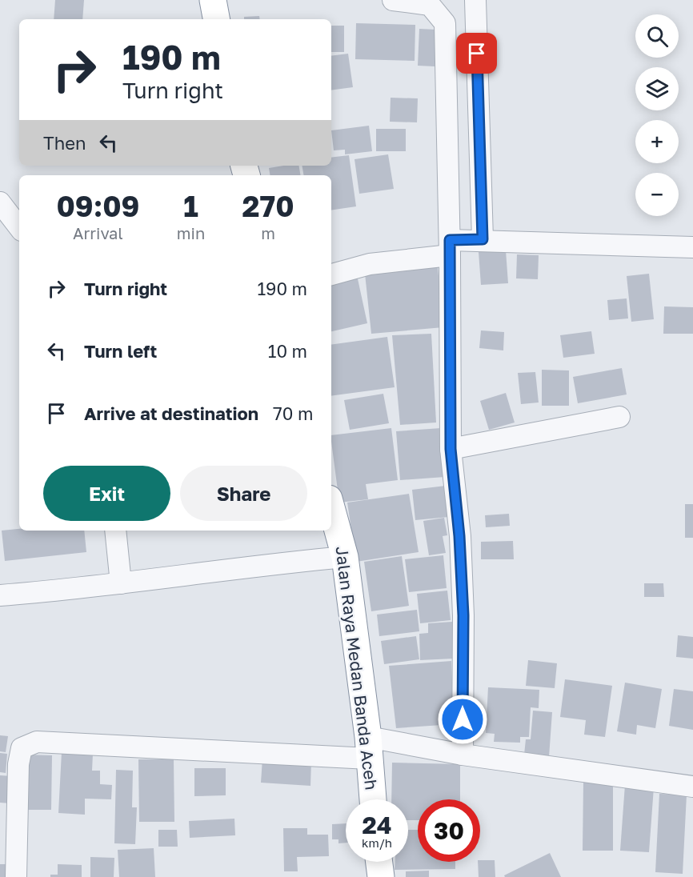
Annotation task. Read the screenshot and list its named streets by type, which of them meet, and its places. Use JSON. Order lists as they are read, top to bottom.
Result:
{
  "streets": {
    "highway": ["Jalan Raya Medan Banda Aceh"]
  },
  "page": {
    "map_buttons": ["+", "−"],
    "turn": ["190 m", "Turn right"],
    "then": "Then",
    "eta": [
      "09:09",
      "Arrival",
      "1",
      "min",
      "270",
      "m"
    ],
    "list": [
      {
        "name": "Turn right",
        "value": "190 m"
      },
      {
        "name": "Turn left",
        "value": "10 m"
      },
      {
        "name": "Arrive at destination",
        "value": "70 m"
      }
    ],
    "buttons": ["Exit", "Share"],
    "speed": "24 km/h",
    "limit": "30"
  }
}
